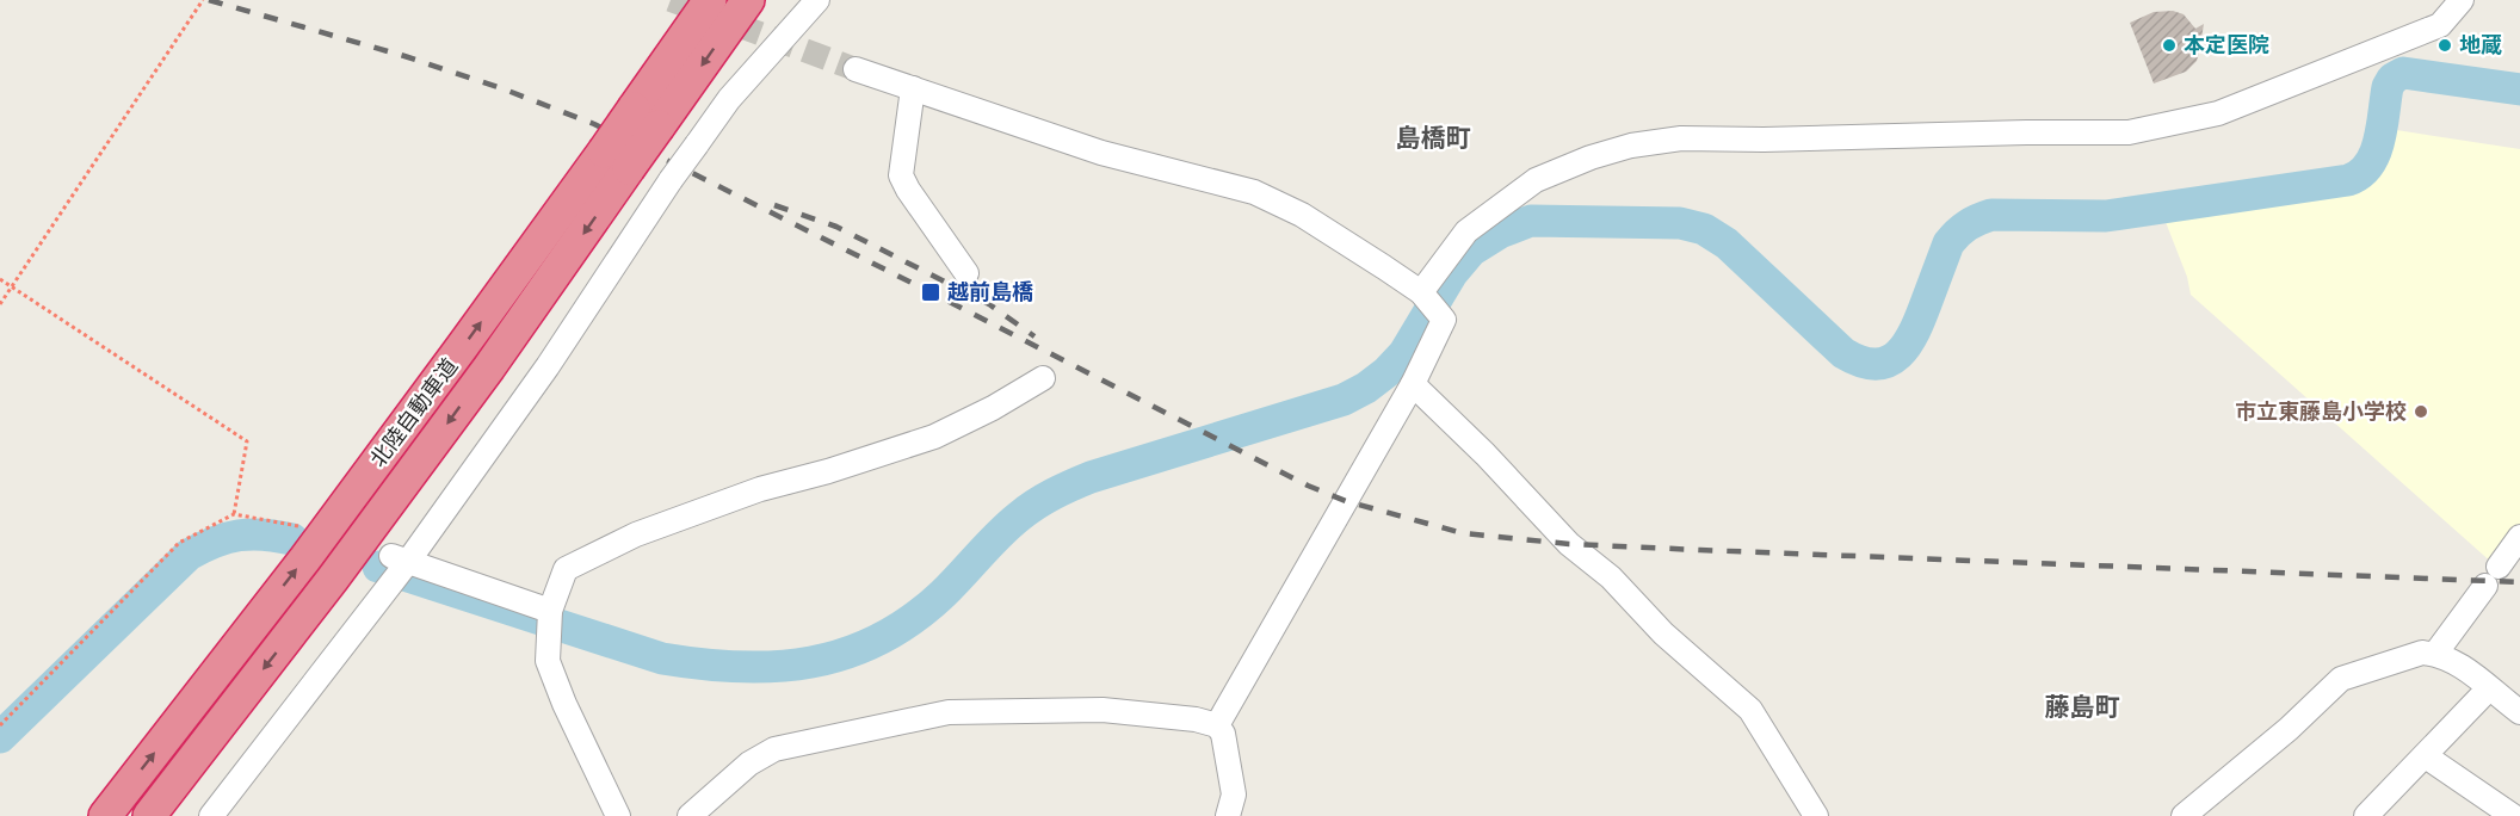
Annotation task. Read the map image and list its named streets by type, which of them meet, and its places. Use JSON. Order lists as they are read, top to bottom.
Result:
{
  "streets": {
    "highway": ["北陸自動車道"]
  },
  "districts": ["島橋町", "藤島町"],
  "places": {
    "other": ["本定医院", "地蔵", "市立東藤島小学校"],
    "transit": ["越前島橋"]
  }
}
